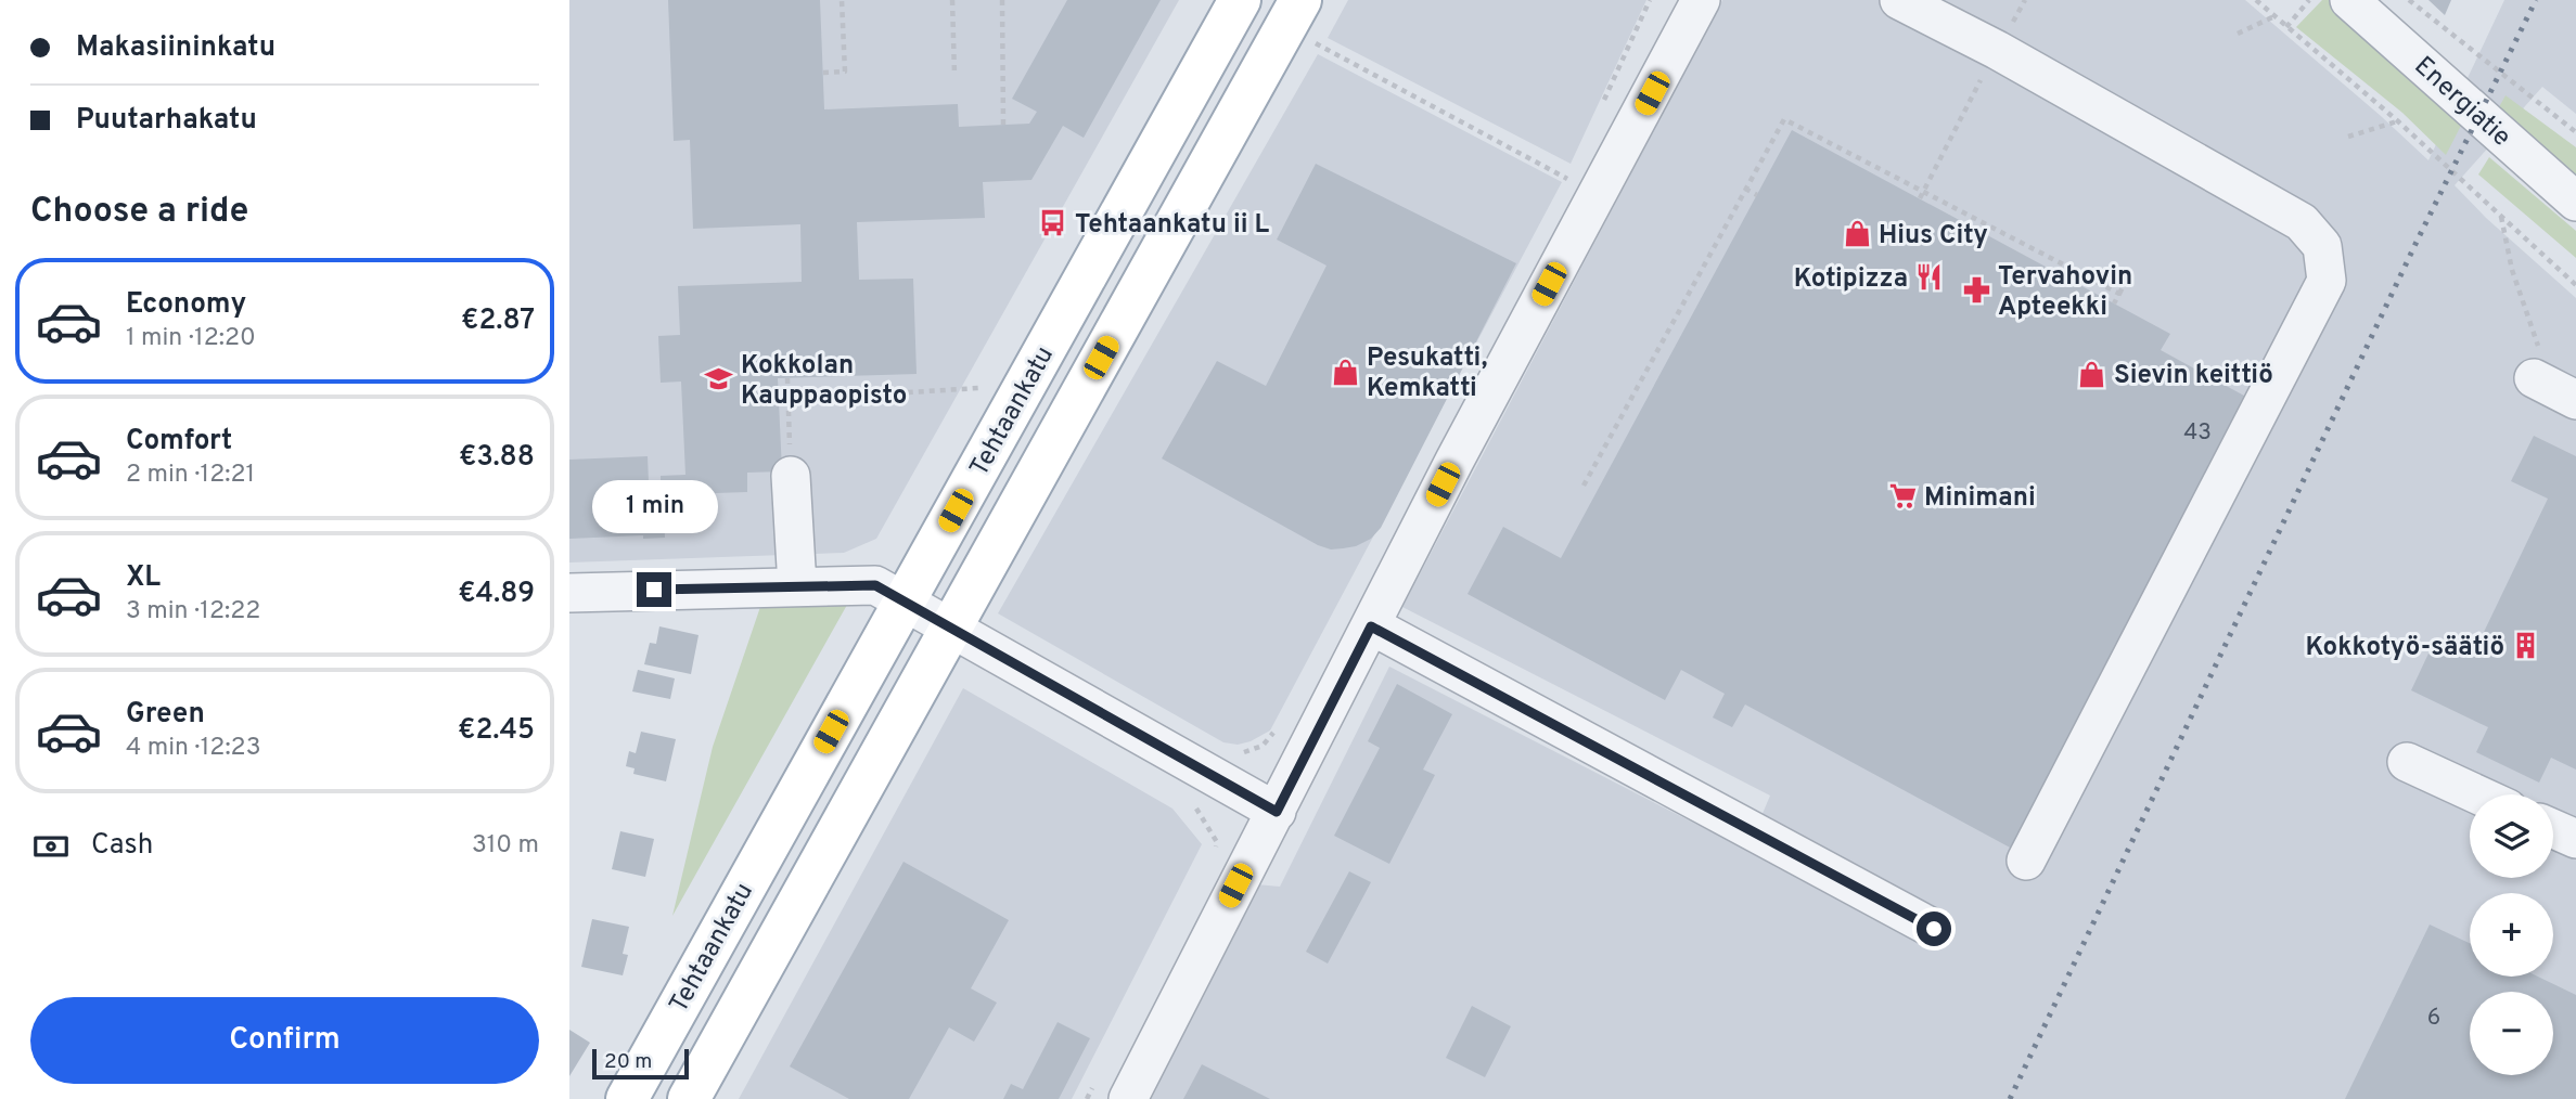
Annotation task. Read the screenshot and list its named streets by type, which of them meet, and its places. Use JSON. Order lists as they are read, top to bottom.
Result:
{
  "streets": {
    "main road": ["Tehtaankatu"],
    "street": ["Energiatie"]
  },
  "places": {
    "bus stop": ["Tehtaankatu ii L"],
    "shop": ["Hius City", "Pesukatti, Kemkatti", "Sievin keittiö"],
    "restaurant": ["Kotipizza"],
    "pharmacy": ["Tervahovin Apteekki"],
    "school or university": ["Kokkolan Kauppaopisto"],
    "supermarket": ["Minimani"],
    "building": ["Kokkotyö-säätiö"]
  },
  "house_numbers": ["43", "6"],
  "scale_bar": "20 m",
  "page": {
    "banner": ["Makasiininkatu", "Puutarhakatu"],
    "heading": "Choose a ride",
    "list": [
      {
        "name": "Economy",
        "note": "1 min · 12:20",
        "value": "€2.87"
      },
      {
        "name": "Comfort",
        "note": "2 min · 12:21",
        "value": "€3.88"
      },
      {
        "name": "XL",
        "note": "3 min · 12:22",
        "value": "€4.89"
      },
      {
        "name": "Green",
        "note": "4 min · 12:23",
        "value": "€2.45"
      }
    ],
    "bubble": "1 min",
    "map_buttons": ["+", "−"],
    "pay": ["Cash", "310 m"],
    "buttons": "Confirm",
    "scale": "20 m"
  }
}
